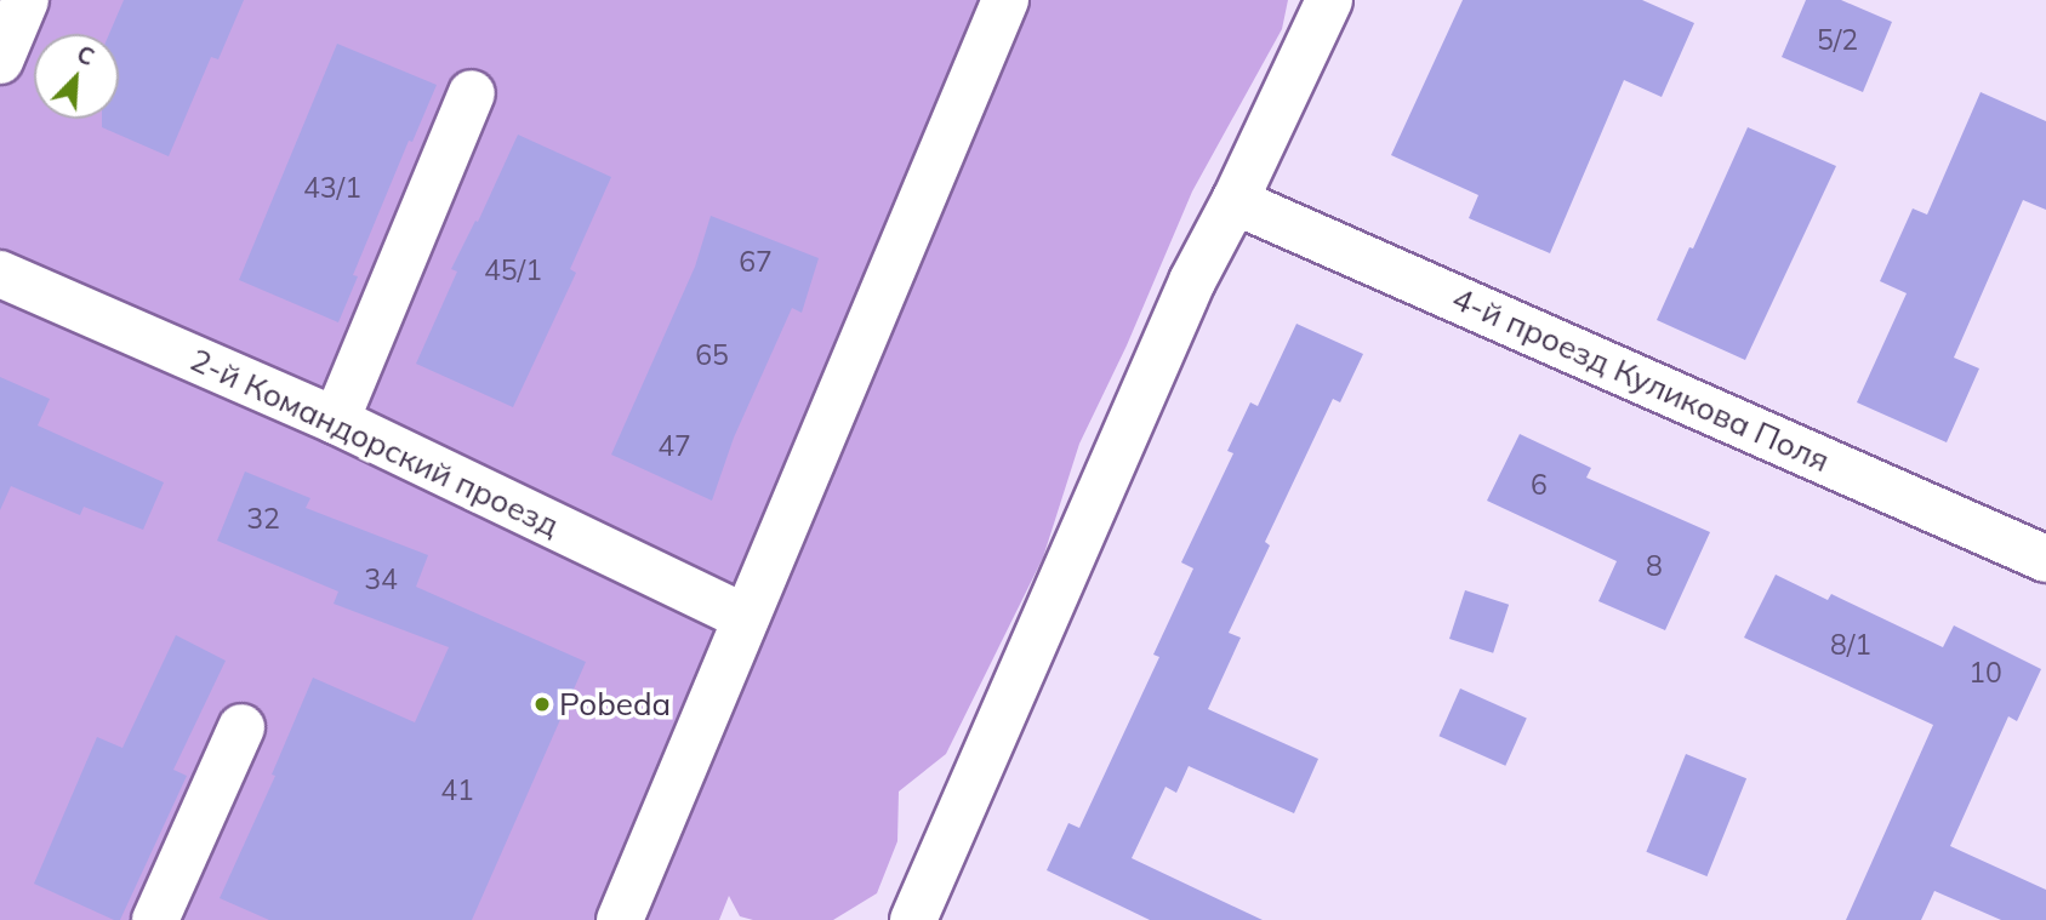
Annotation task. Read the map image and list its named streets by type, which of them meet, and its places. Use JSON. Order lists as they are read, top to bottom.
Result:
{
  "streets": {
    "street": ["4-й проезд Куликова Поля", "2-й Командорский проезд"]
  },
  "places": ["Pobeda"],
  "house_numbers": [
    "5/2",
    "43/1",
    "67",
    "45/1",
    "65",
    "47",
    "6",
    "32",
    "8",
    "34",
    "8/1",
    "10",
    "41"
  ],
  "north": "top right"
}
